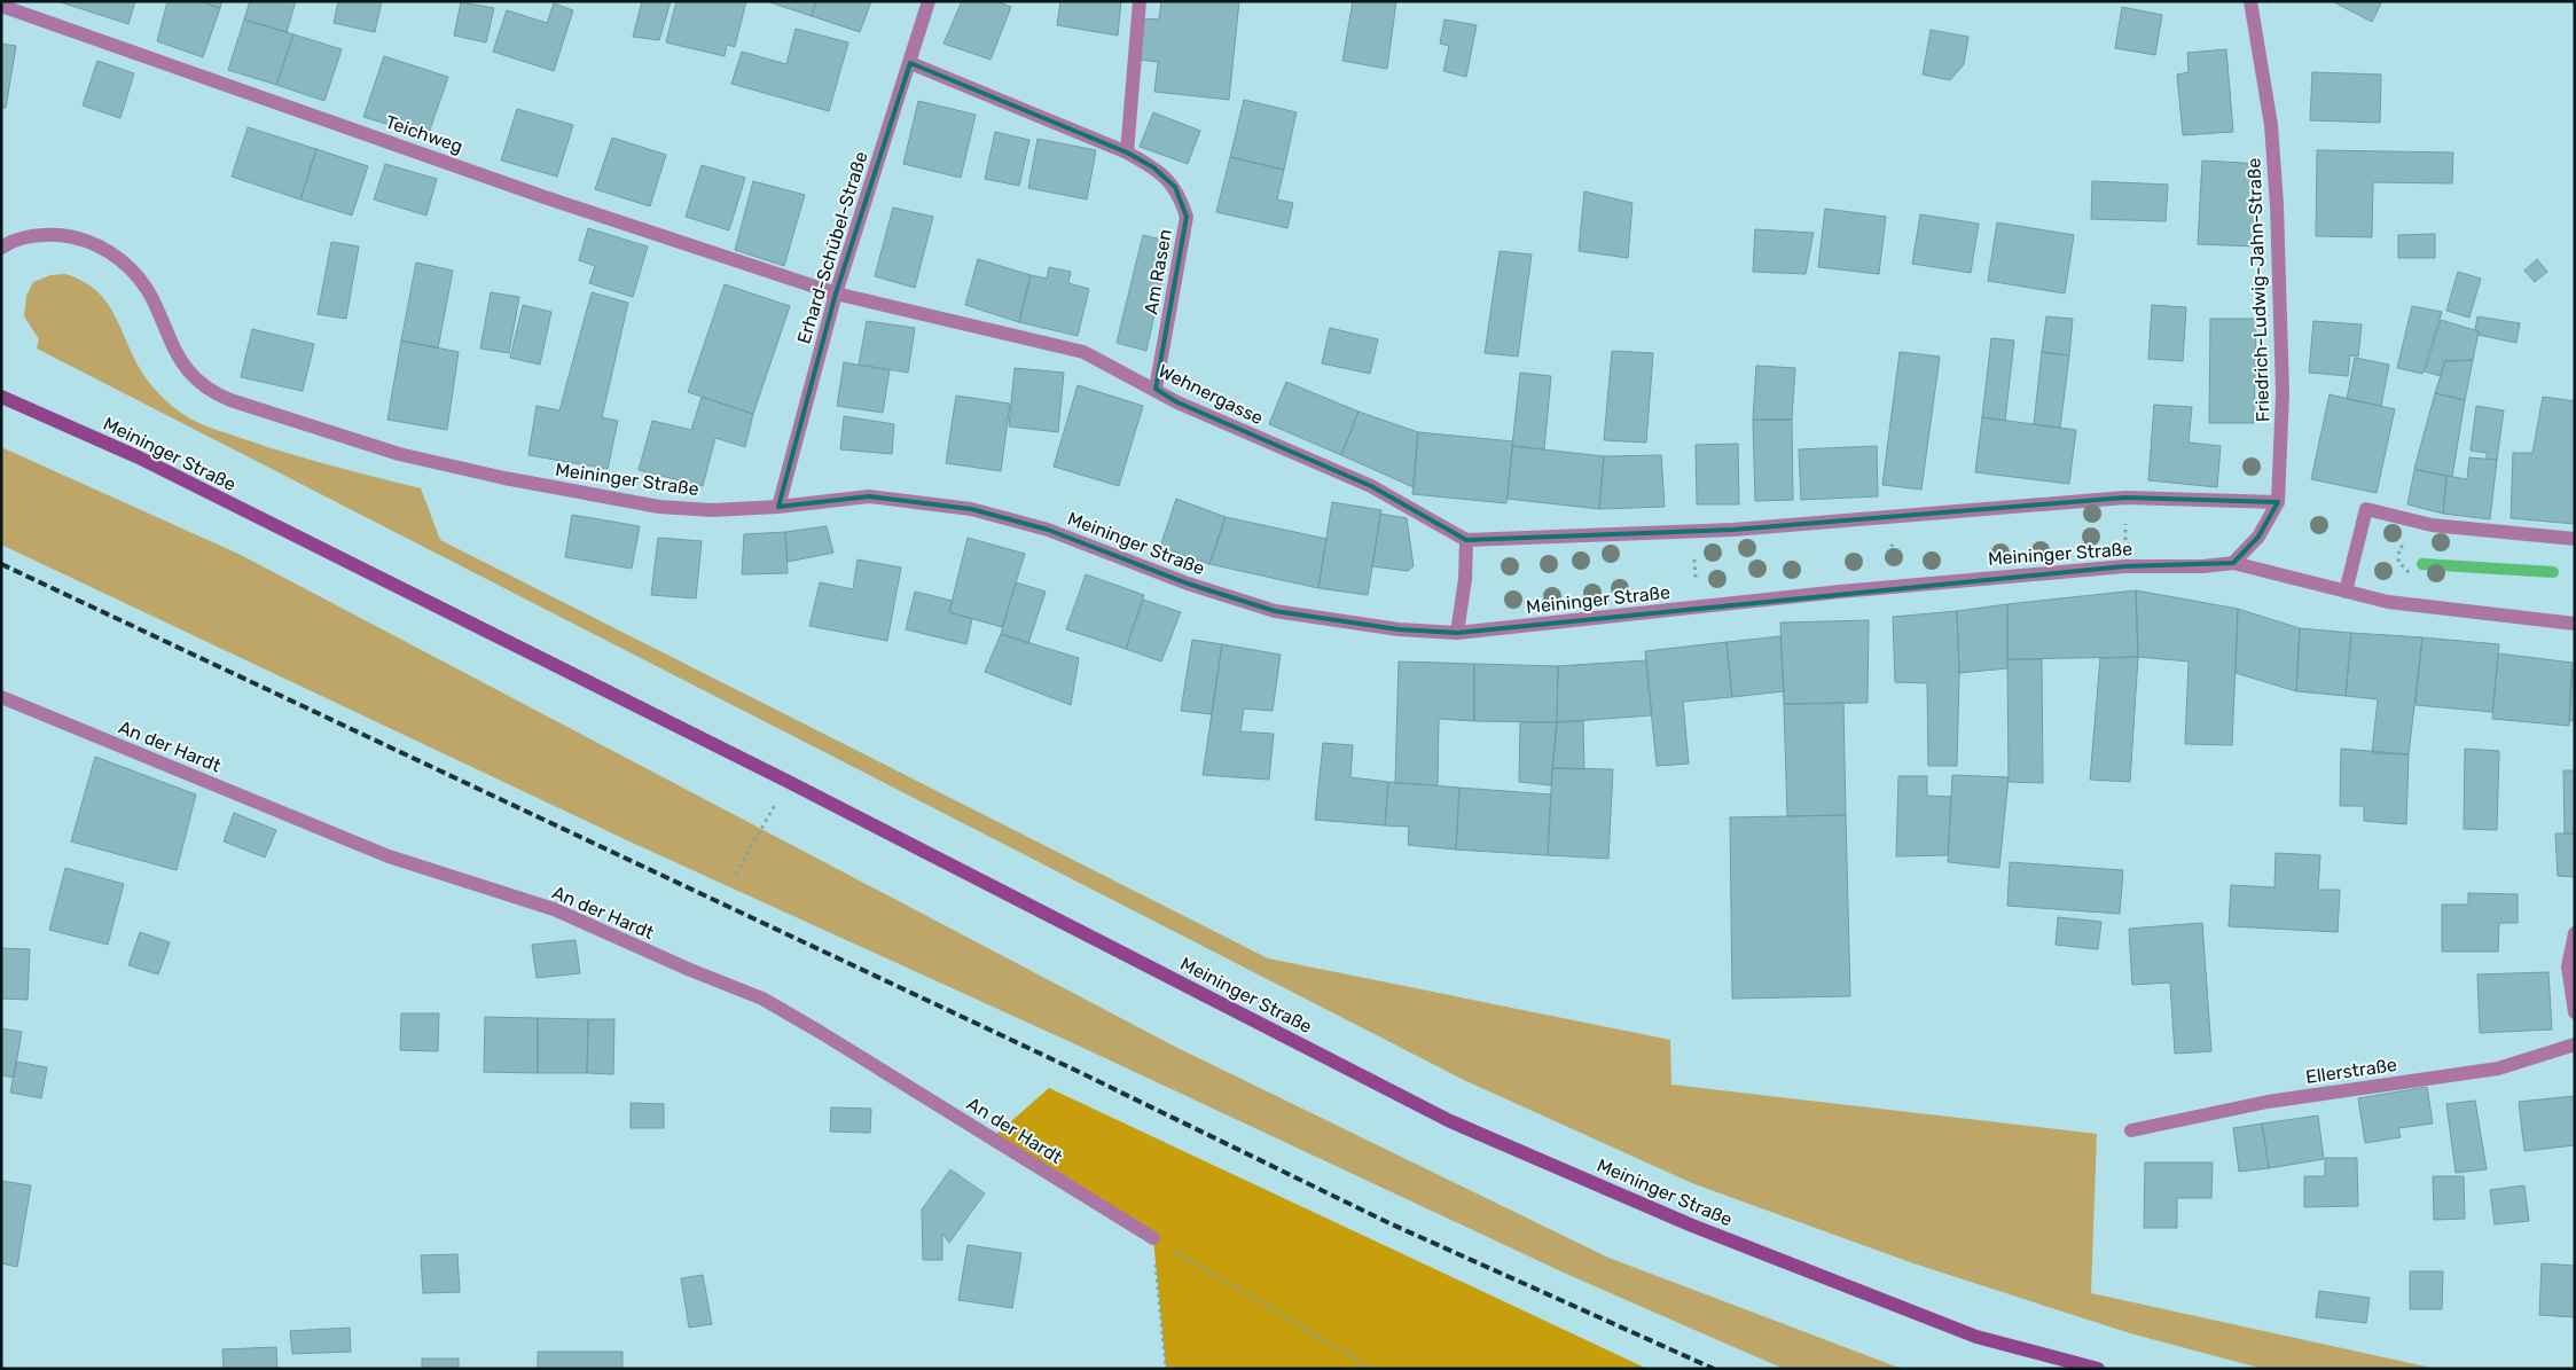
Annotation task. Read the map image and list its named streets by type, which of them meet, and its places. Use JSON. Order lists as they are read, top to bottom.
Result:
{
  "streets": {
    "main road": ["Meininger Straße"],
    "street": [
      "Teichweg",
      "Erhard-Schübel-Straße",
      "Am Rasen",
      "Friedrich-Ludwig-Jahn-Straße",
      "Wehnergasse",
      "An der Hardt",
      "Ellerstraße"
    ]
  },
  "crossings": [
    ["Teichweg", "Erhard-Schübel-Straße"],
    ["Teichweg", "Wehnergasse"],
    ["Erhard-Schübel-Straße", "Am Rasen"],
    ["Erhard-Schübel-Straße", "Wehnergasse"],
    ["Erhard-Schübel-Straße", "Meininger Straße"],
    ["Am Rasen", "Wehnergasse"],
    ["Friedrich-Ludwig-Jahn-Straße", "Meininger Straße"]
  ]
}
